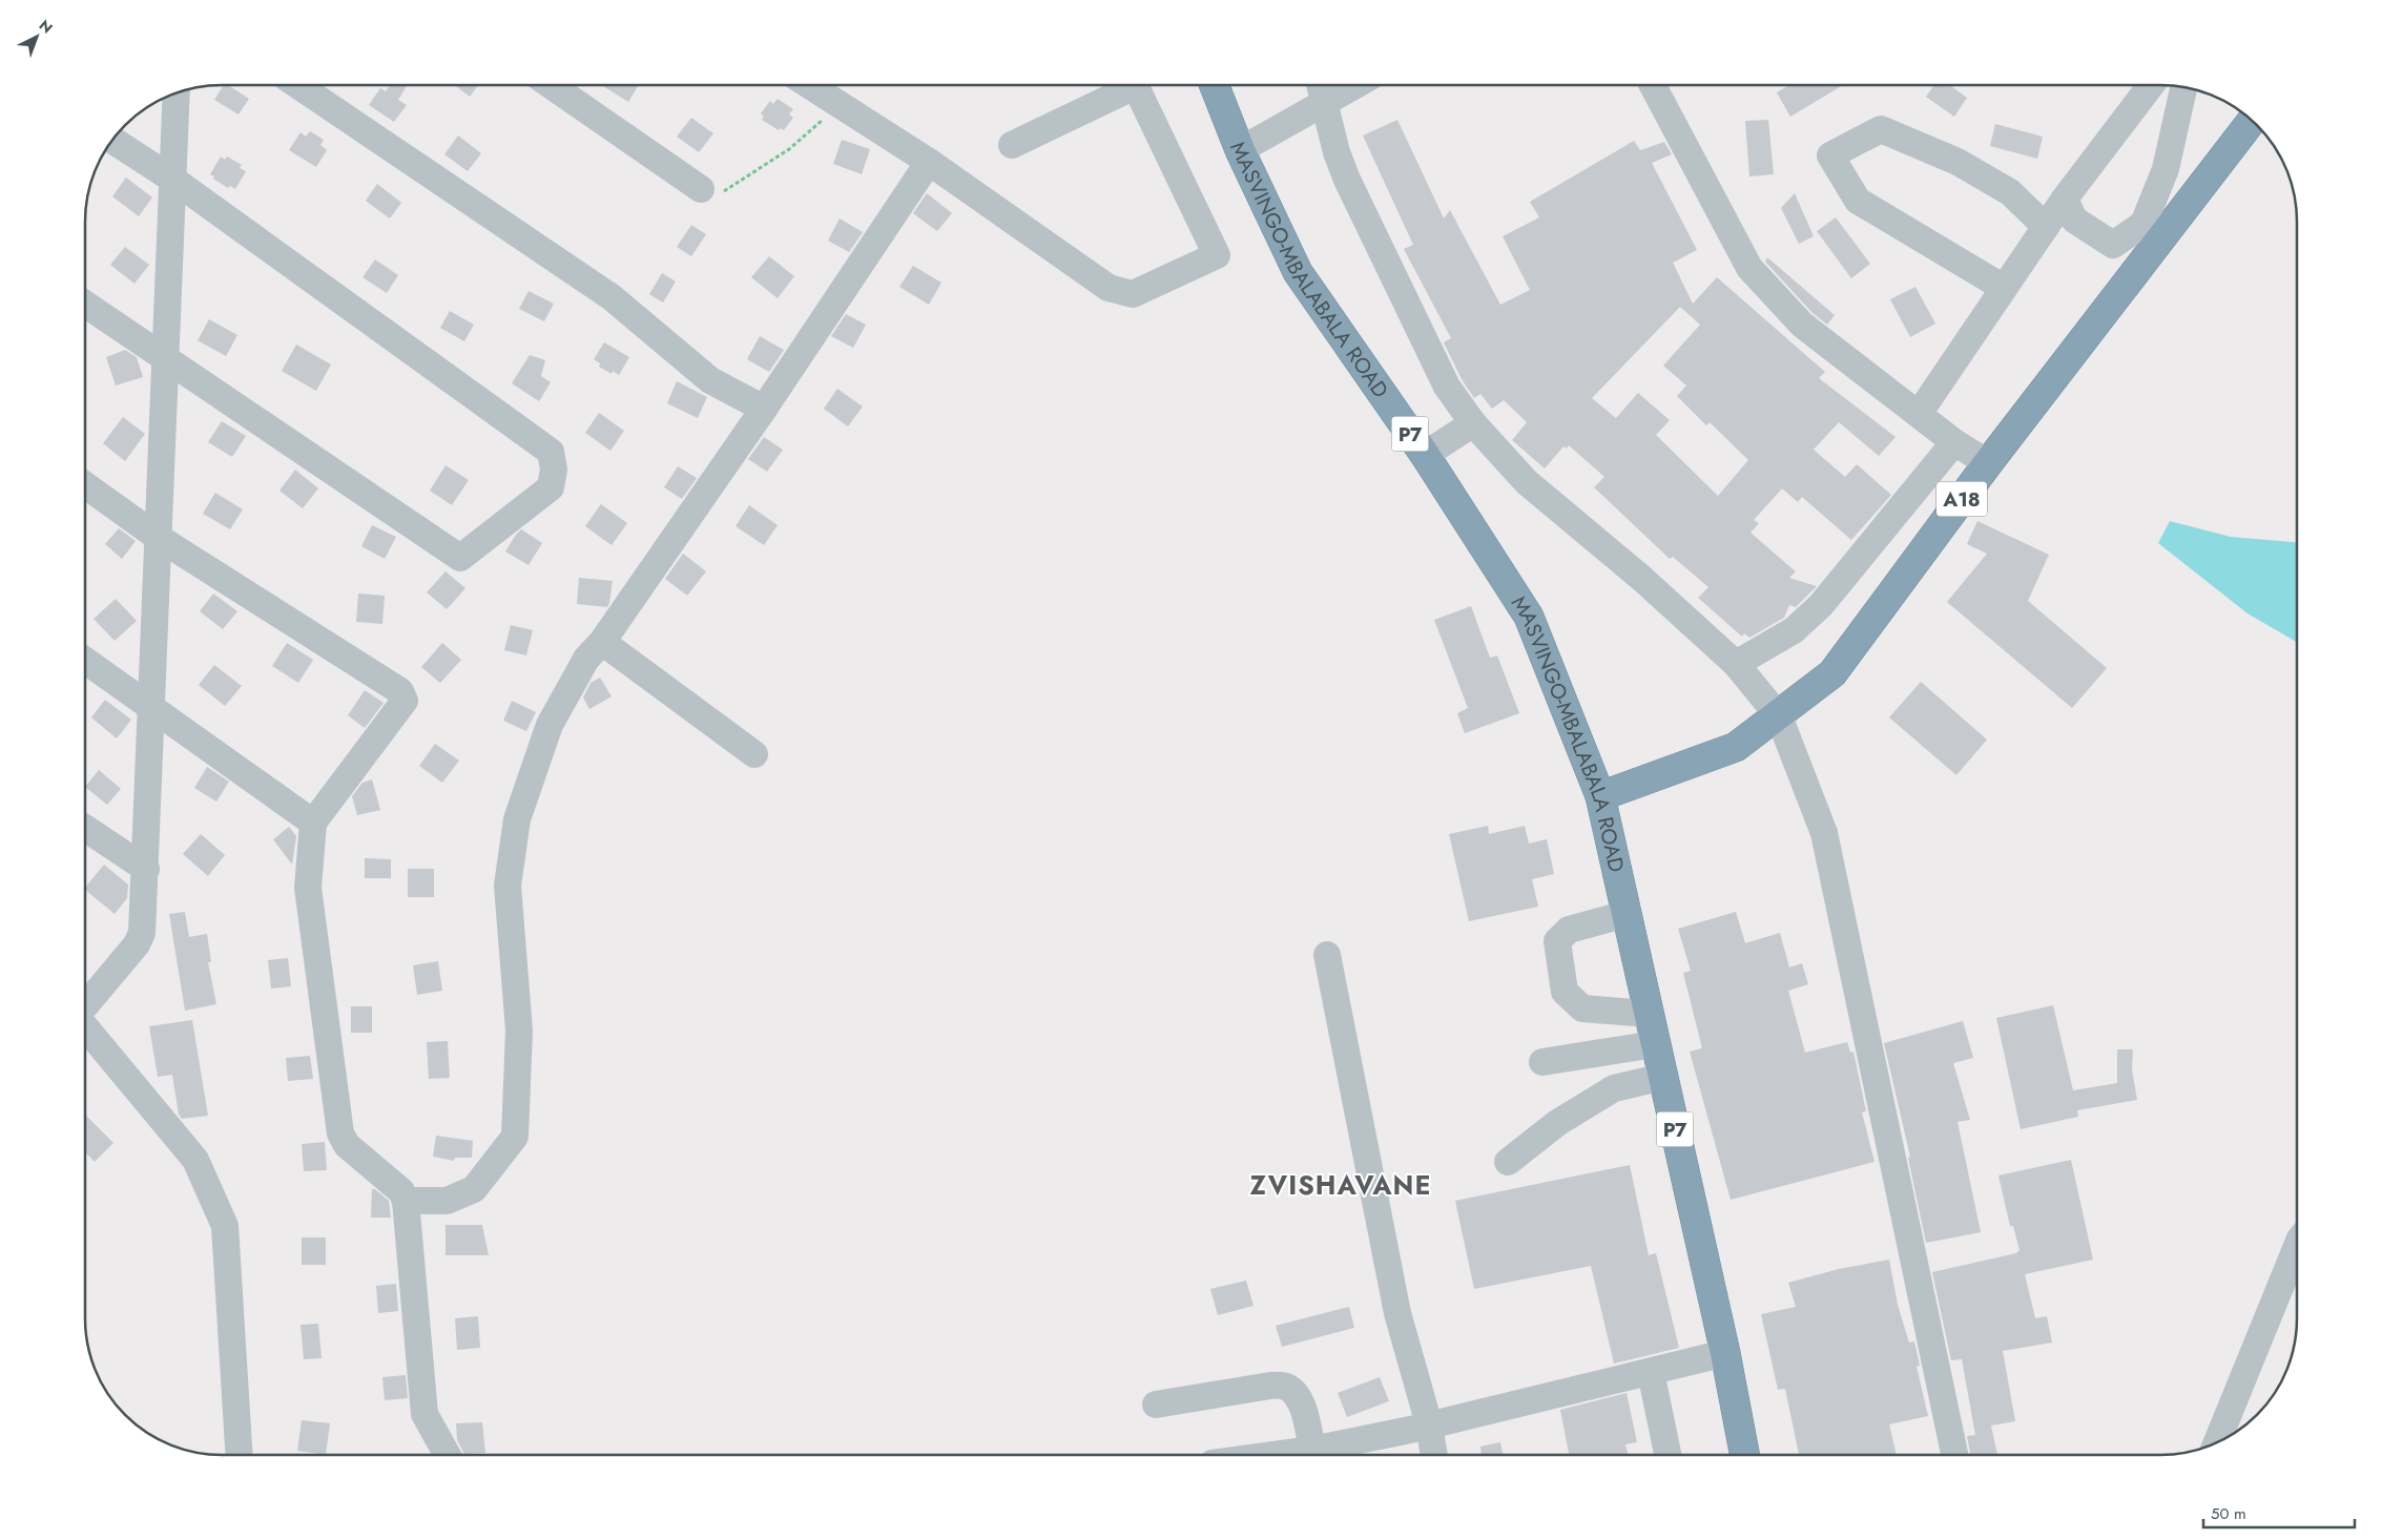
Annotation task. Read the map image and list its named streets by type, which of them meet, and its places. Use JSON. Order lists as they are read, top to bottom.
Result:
{
  "streets": {
    "highway": ["MASVINGO-MBALABALA ROAD", "P7", "A18"]
  },
  "crossings": [
    ["MASVINGO-MBALABALA ROAD", "A18"]
  ],
  "districts": ["ZVISHAVANE"],
  "scale_bar": "50 m",
  "north": "top right"
}
